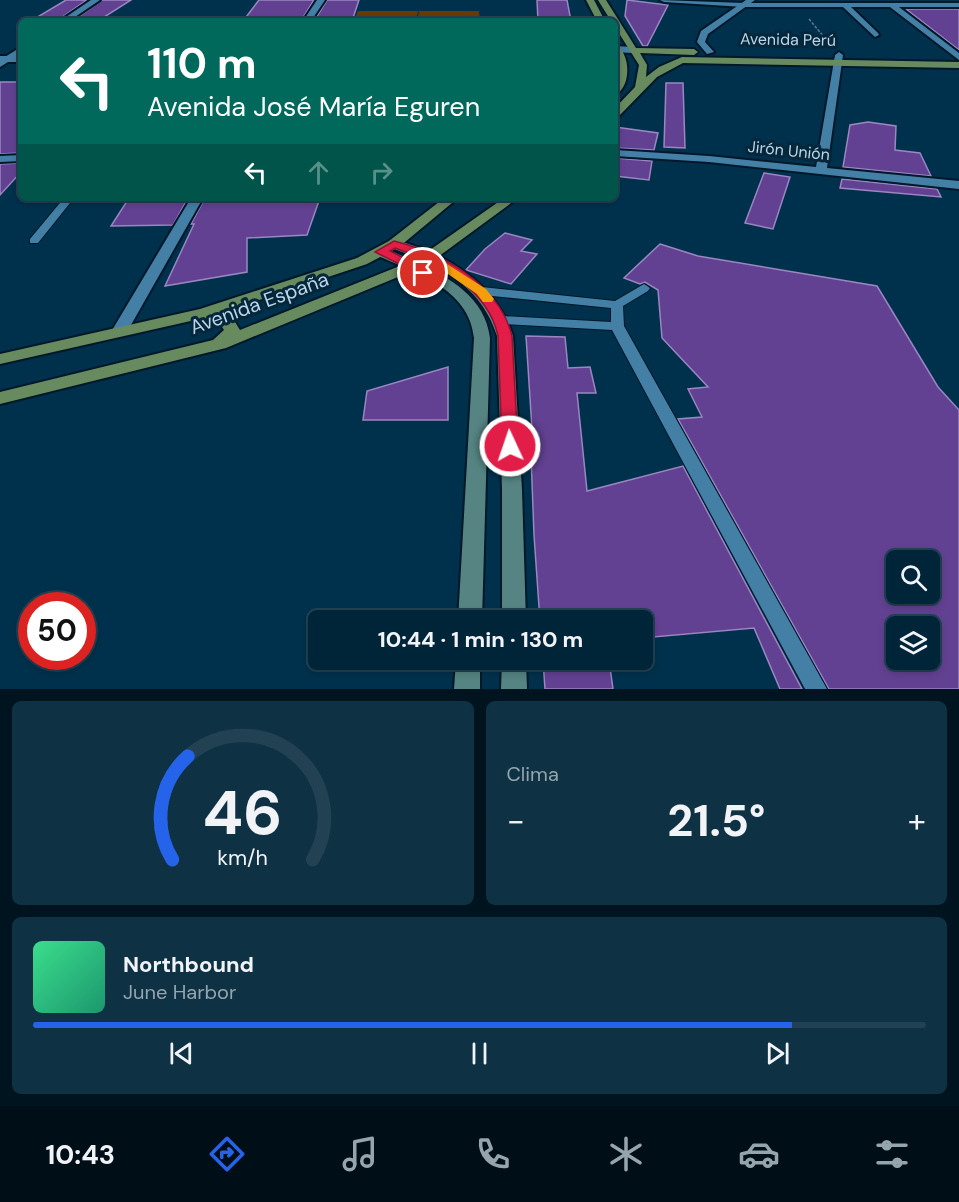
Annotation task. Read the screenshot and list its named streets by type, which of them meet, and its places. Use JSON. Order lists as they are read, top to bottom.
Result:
{
  "streets": {
    "main road": ["Avenida Perú", "Avenida España"],
    "street": ["Jirón Unión"]
  },
  "page": {
    "turn": ["110 m", "Avenida José María Eguren"],
    "limit": "50",
    "trip": "10:44 · 1 min · 130 m",
    "tile": "Clima",
    "heat": ["−", "21.5°", "+"],
    "song": ["Northbound", "June Harbor"],
    "tabs": "10:43",
    "gauge": ["46", "km/h"]
  }
}
